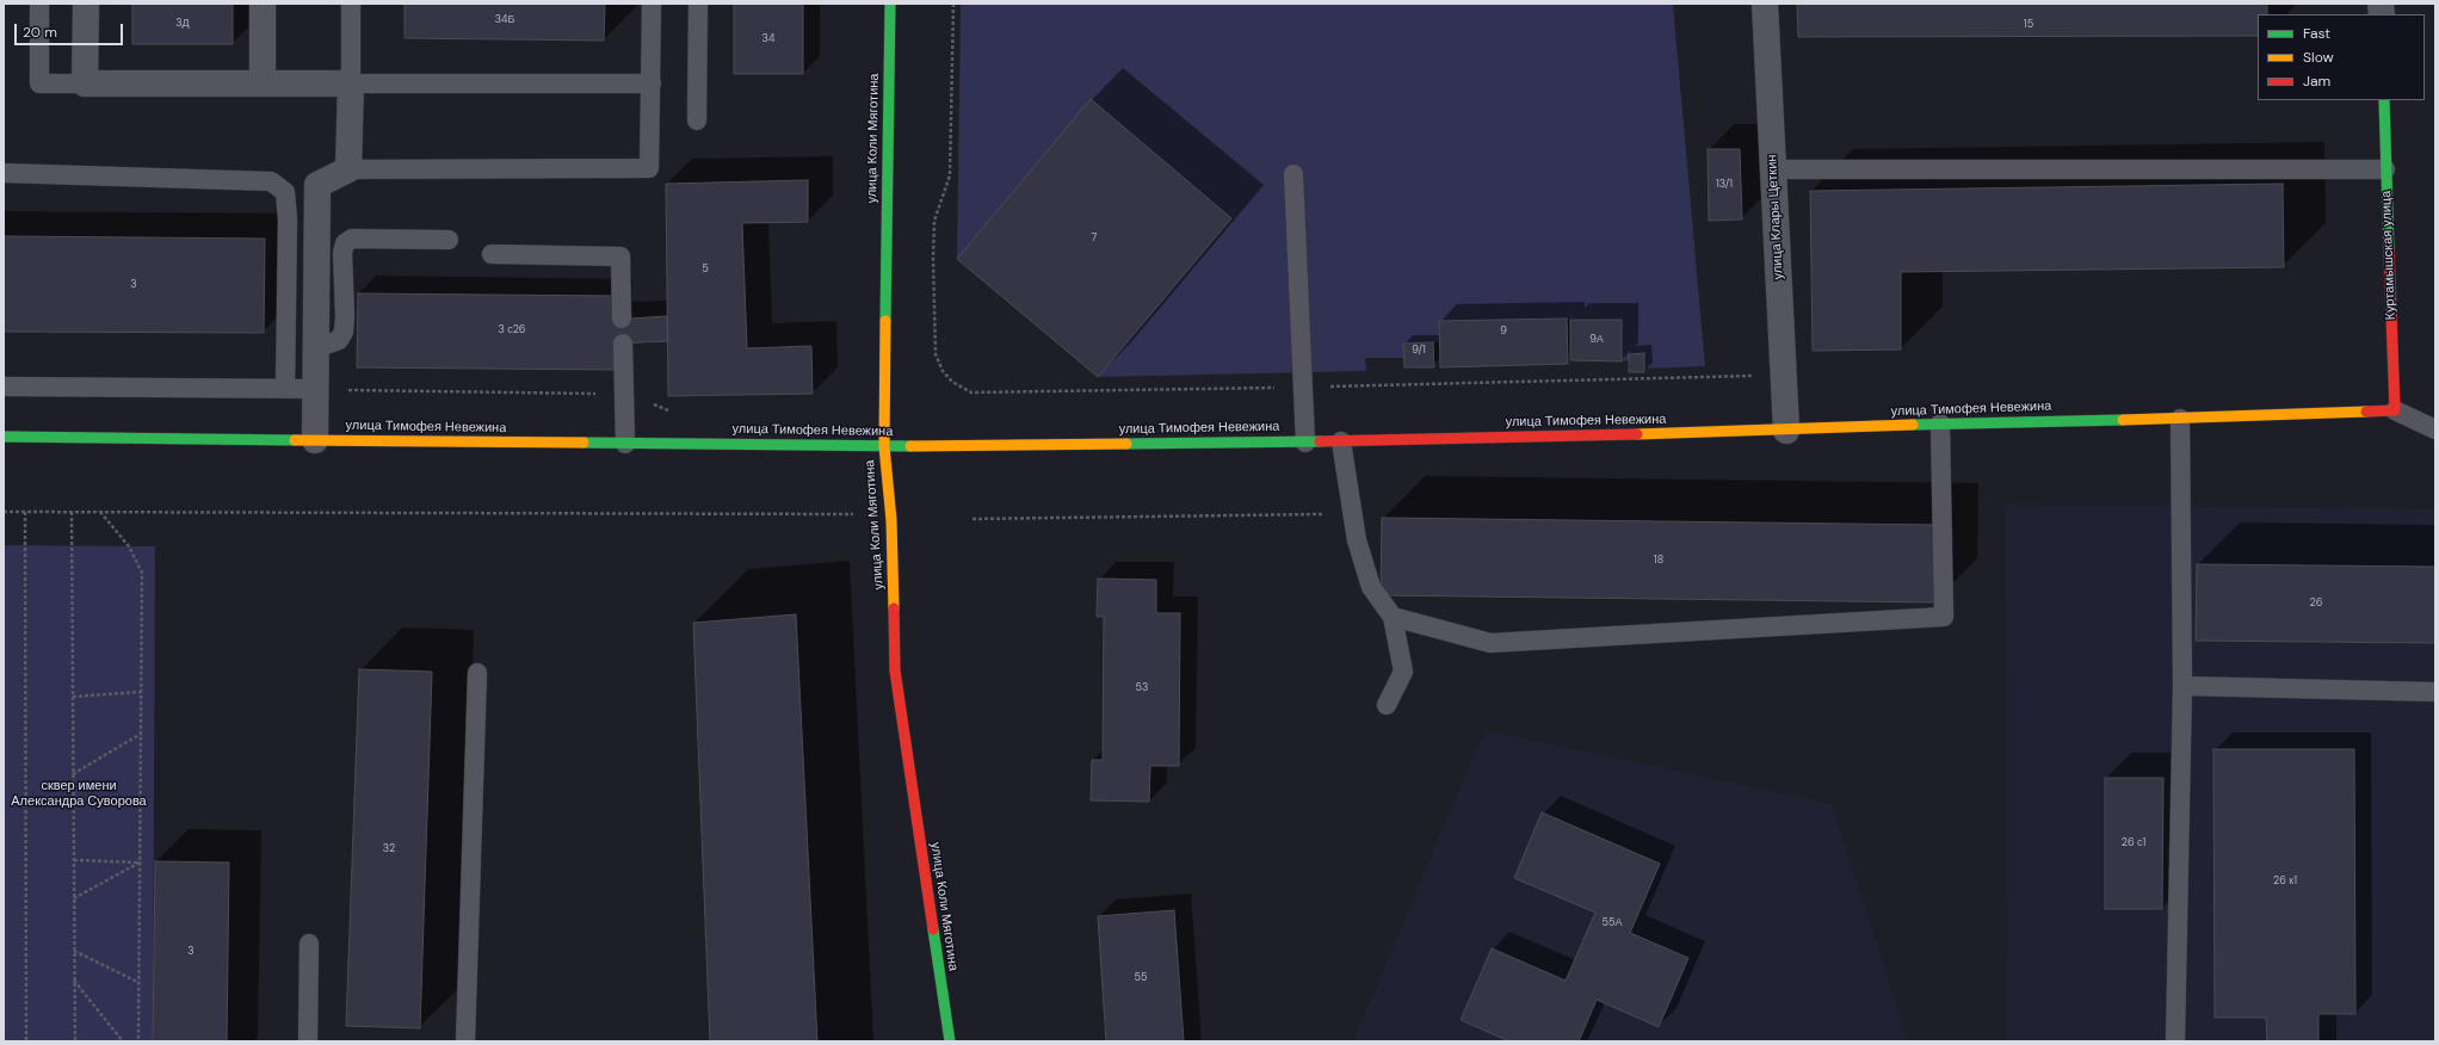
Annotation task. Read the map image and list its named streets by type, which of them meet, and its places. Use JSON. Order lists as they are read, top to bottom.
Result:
{
  "streets": {
    "street": [
      "улица Коли Мяготина",
      "улица Клары Цеткин",
      "Куртамышская улица",
      "улица Тимофея Невежина"
    ]
  },
  "crossings": [
    ["улица Коли Мяготина", "улица Тимофея Невежина"],
    ["улица Клары Цеткин", "улица Тимофея Невежина"],
    ["Куртамышская улица", "улица Тимофея Невежина"]
  ],
  "parks": ["сквер имени Александра Суворова"],
  "house_numbers": [
    "34Б",
    "3Д",
    "15",
    "34",
    "13/1",
    "7",
    "5",
    "3",
    "3 с26",
    "9",
    "9А",
    "9/1",
    "18",
    "26",
    "53",
    "26 с1",
    "32",
    "26 к1",
    "55А",
    "3",
    "55"
  ],
  "legend": ["Fast", "Slow", "Jam"],
  "scale_bar": "20 m"
}
